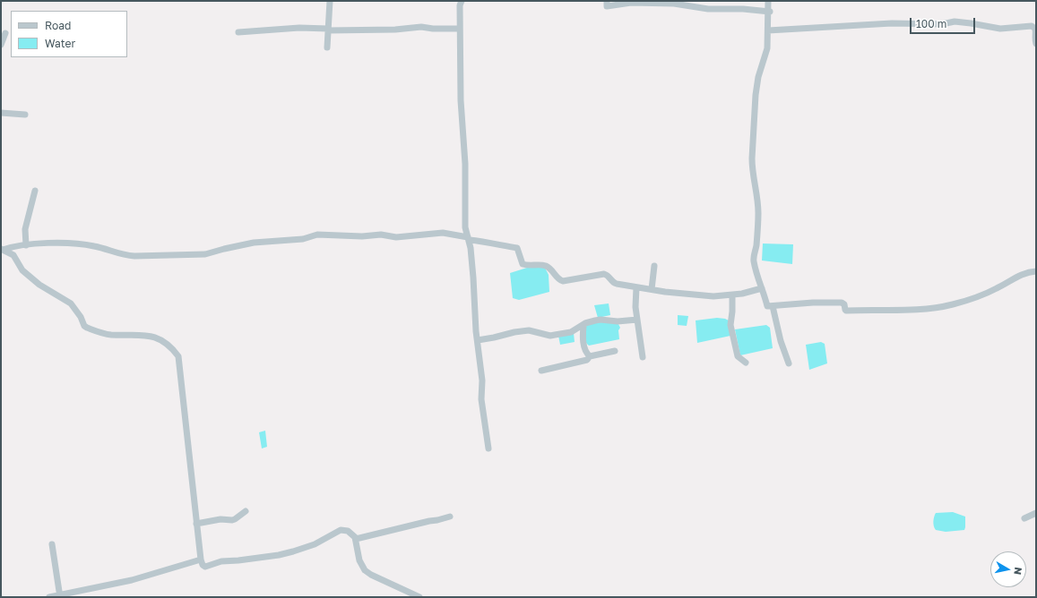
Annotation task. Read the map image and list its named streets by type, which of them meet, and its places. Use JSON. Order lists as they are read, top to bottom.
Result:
{
  "legend": ["Road", "Water"],
  "scale_bar": "100 m",
  "north": "right"
}
